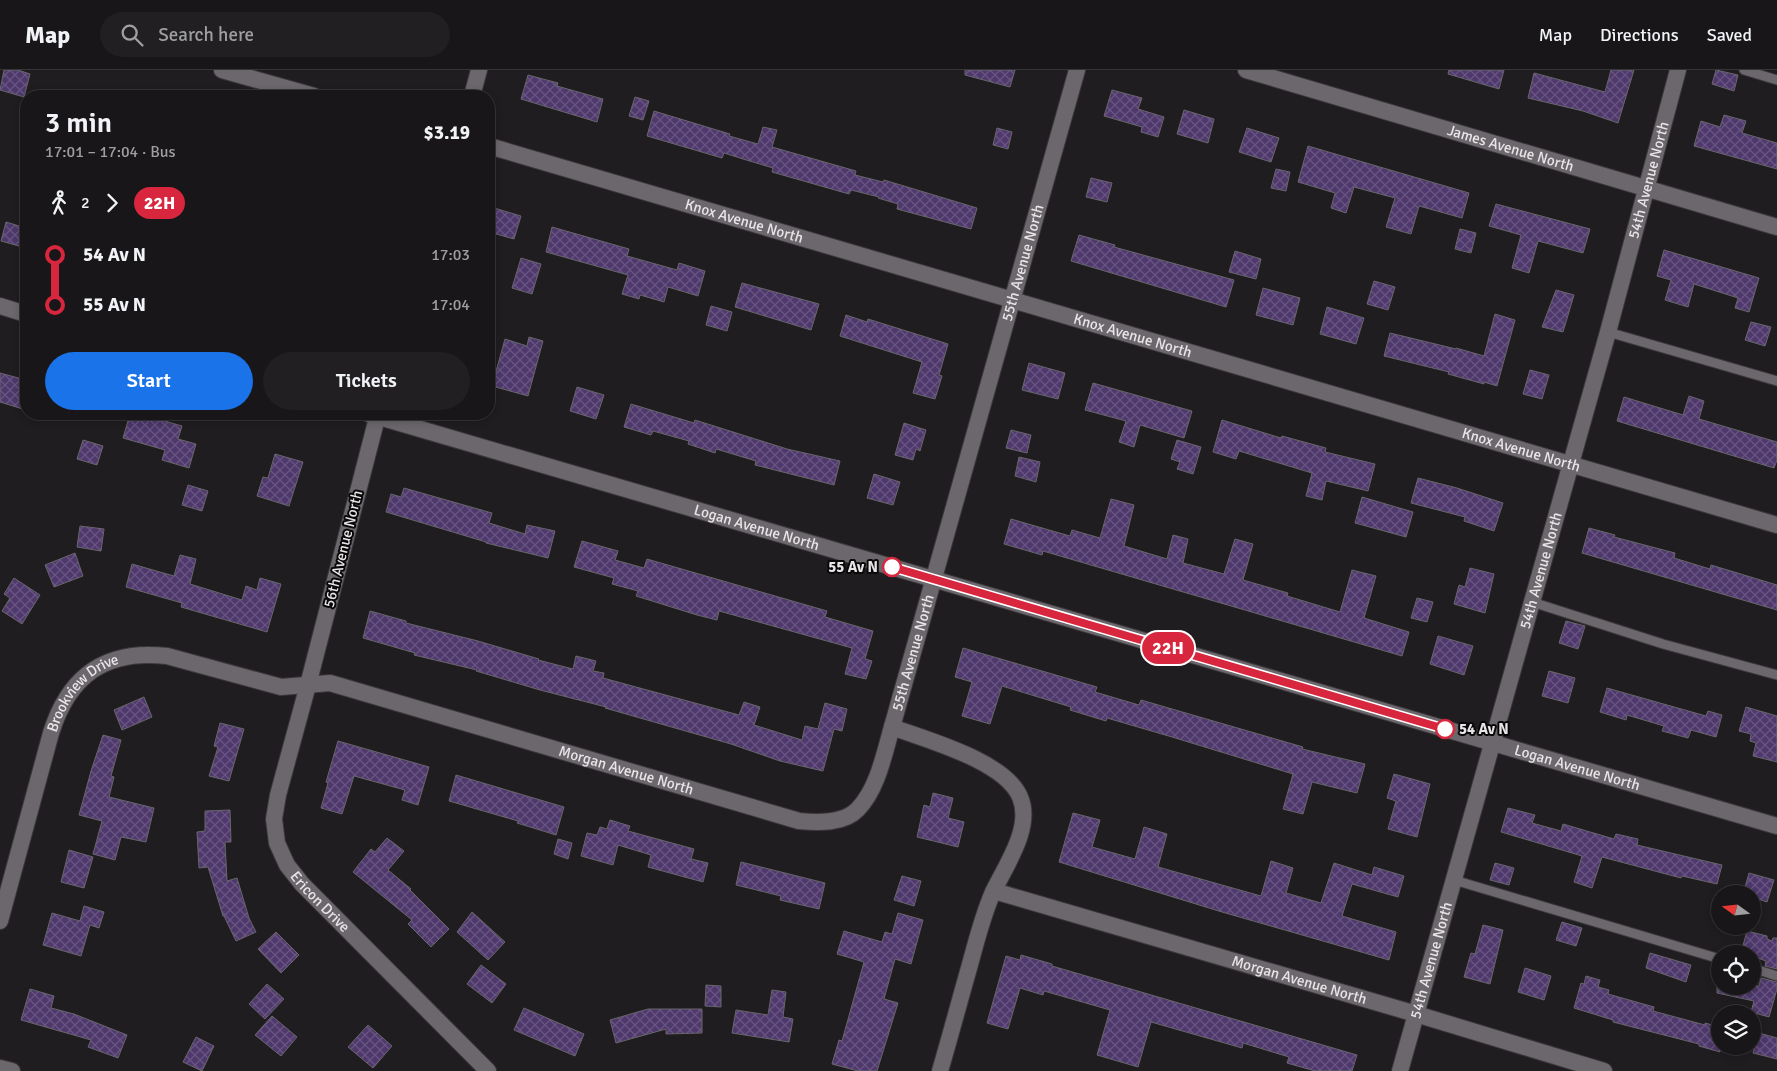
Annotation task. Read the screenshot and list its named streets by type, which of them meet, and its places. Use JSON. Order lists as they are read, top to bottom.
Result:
{
  "streets": {
    "street": [
      "James Avenue North",
      "54th Avenue North",
      "Knox Avenue North",
      "55th Avenue North",
      "Logan Avenue North",
      "56th Avenue North",
      "Brookview Drive",
      "Morgan Avenue North",
      "Ericon Drive"
    ]
  },
  "crossings": [
    ["James Avenue North", "54th Avenue North"],
    ["54th Avenue North", "Knox Avenue North"],
    ["54th Avenue North", "Logan Avenue North"],
    ["54th Avenue North", "Morgan Avenue North"],
    ["Knox Avenue North", "55th Avenue North"],
    ["55th Avenue North", "Logan Avenue North"],
    ["55th Avenue North", "Morgan Avenue North"],
    ["56th Avenue North", "Brookview Drive"],
    ["56th Avenue North", "Morgan Avenue North"],
    ["56th Avenue North", "Ericon Drive"],
    ["Brookview Drive", "Morgan Avenue North"],
    ["Brookview Drive", "Ericon Drive"],
    ["Morgan Avenue North", "Ericon Drive"]
  ],
  "places": ["55 Av N", "54 Av N"],
  "lines": ["bus line 22H"],
  "north": "left",
  "page": {
    "header": "Map",
    "search": "Search here",
    "nav": ["Map", "Directions", "Saved"],
    "on_map": "22H",
    "heading": ["3 min", "17:01 – 17:04 · Bus", "$3.19"],
    "legs": ["2", "22H"],
    "list": [
      {
        "name": "54 Av N",
        "value": "17:03"
      },
      {
        "name": "55 Av N",
        "value": "17:04"
      }
    ],
    "buttons": ["Start", "Tickets"]
  }
}
